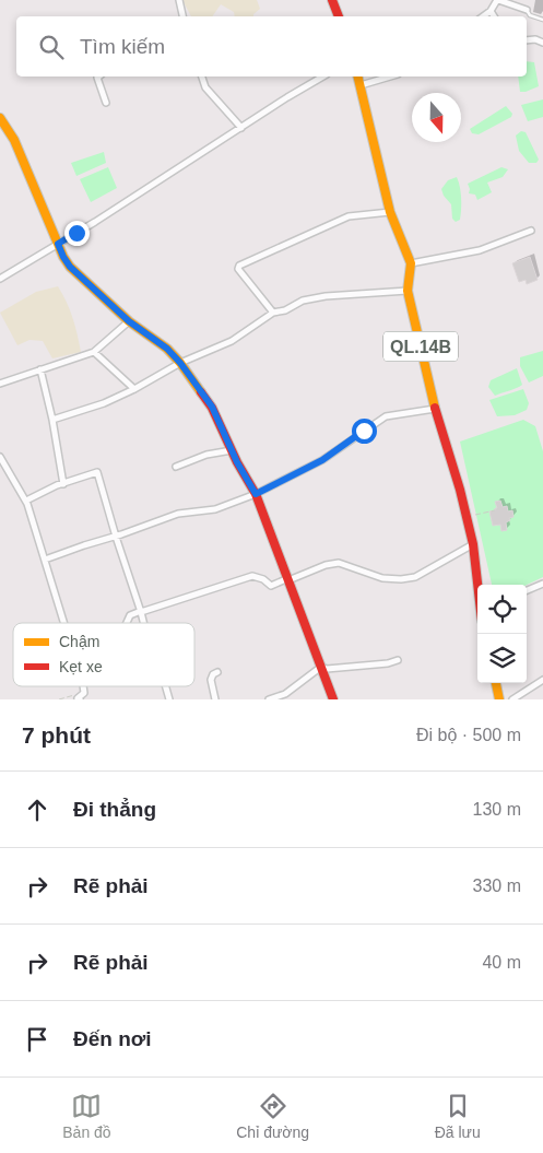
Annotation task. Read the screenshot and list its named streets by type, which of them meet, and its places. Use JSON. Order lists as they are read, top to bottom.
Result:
{
  "streets": {
    "main road": ["QL.14B"]
  },
  "legend": ["Chậm", "Kẹt xe"],
  "north": "bottom",
  "page": {
    "search": "Tìm kiếm",
    "heading": ["7 phút", "Đi bộ · 500 m"],
    "list": [
      ["Đi thẳng", "130 m"],
      ["Rẽ phải", "330 m"],
      ["Rẽ phải", "40 m"],
      "Đến nơi"
    ],
    "nav": ["Bản đồ", "Chỉ đường", "Đã lưu"]
  }
}
